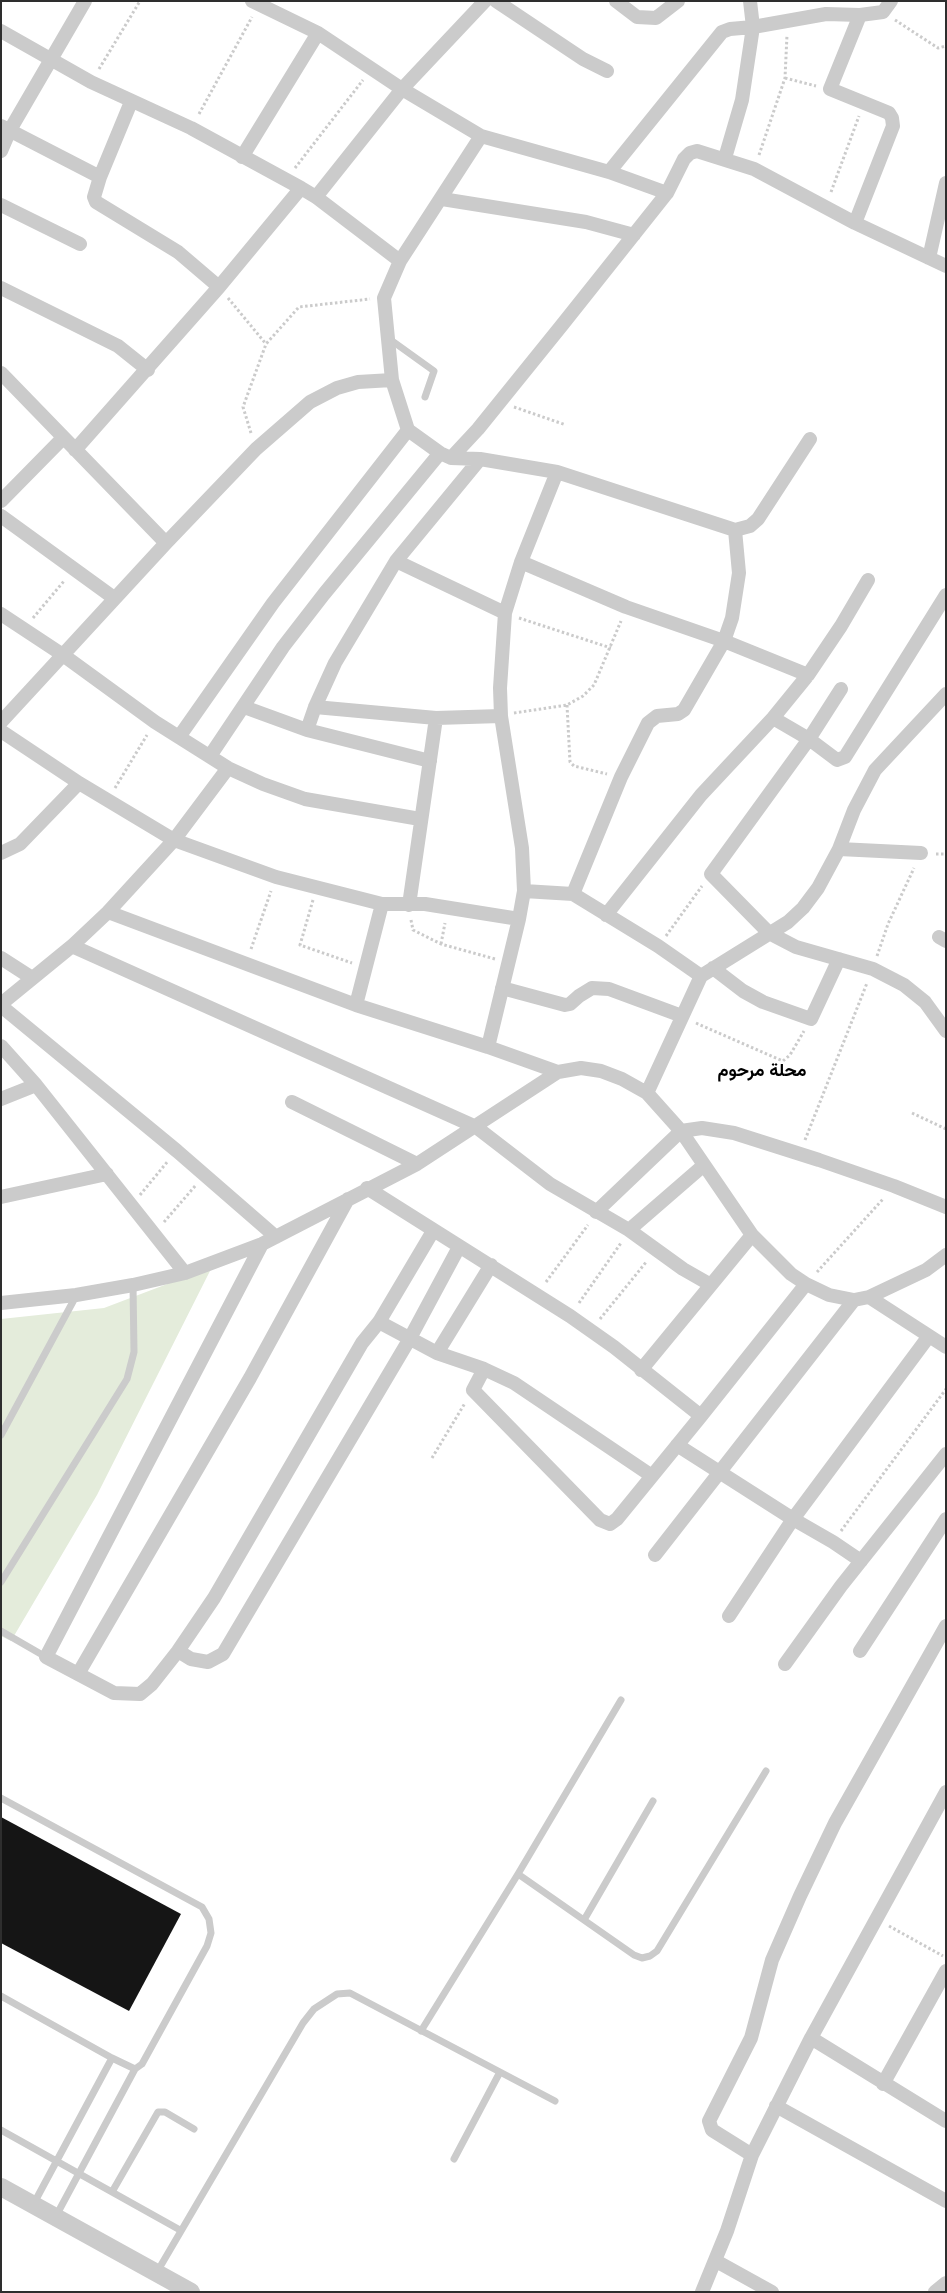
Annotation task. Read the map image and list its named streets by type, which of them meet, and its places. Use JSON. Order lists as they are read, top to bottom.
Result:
{
  "districts": ["محلة مرحوم"]
}
